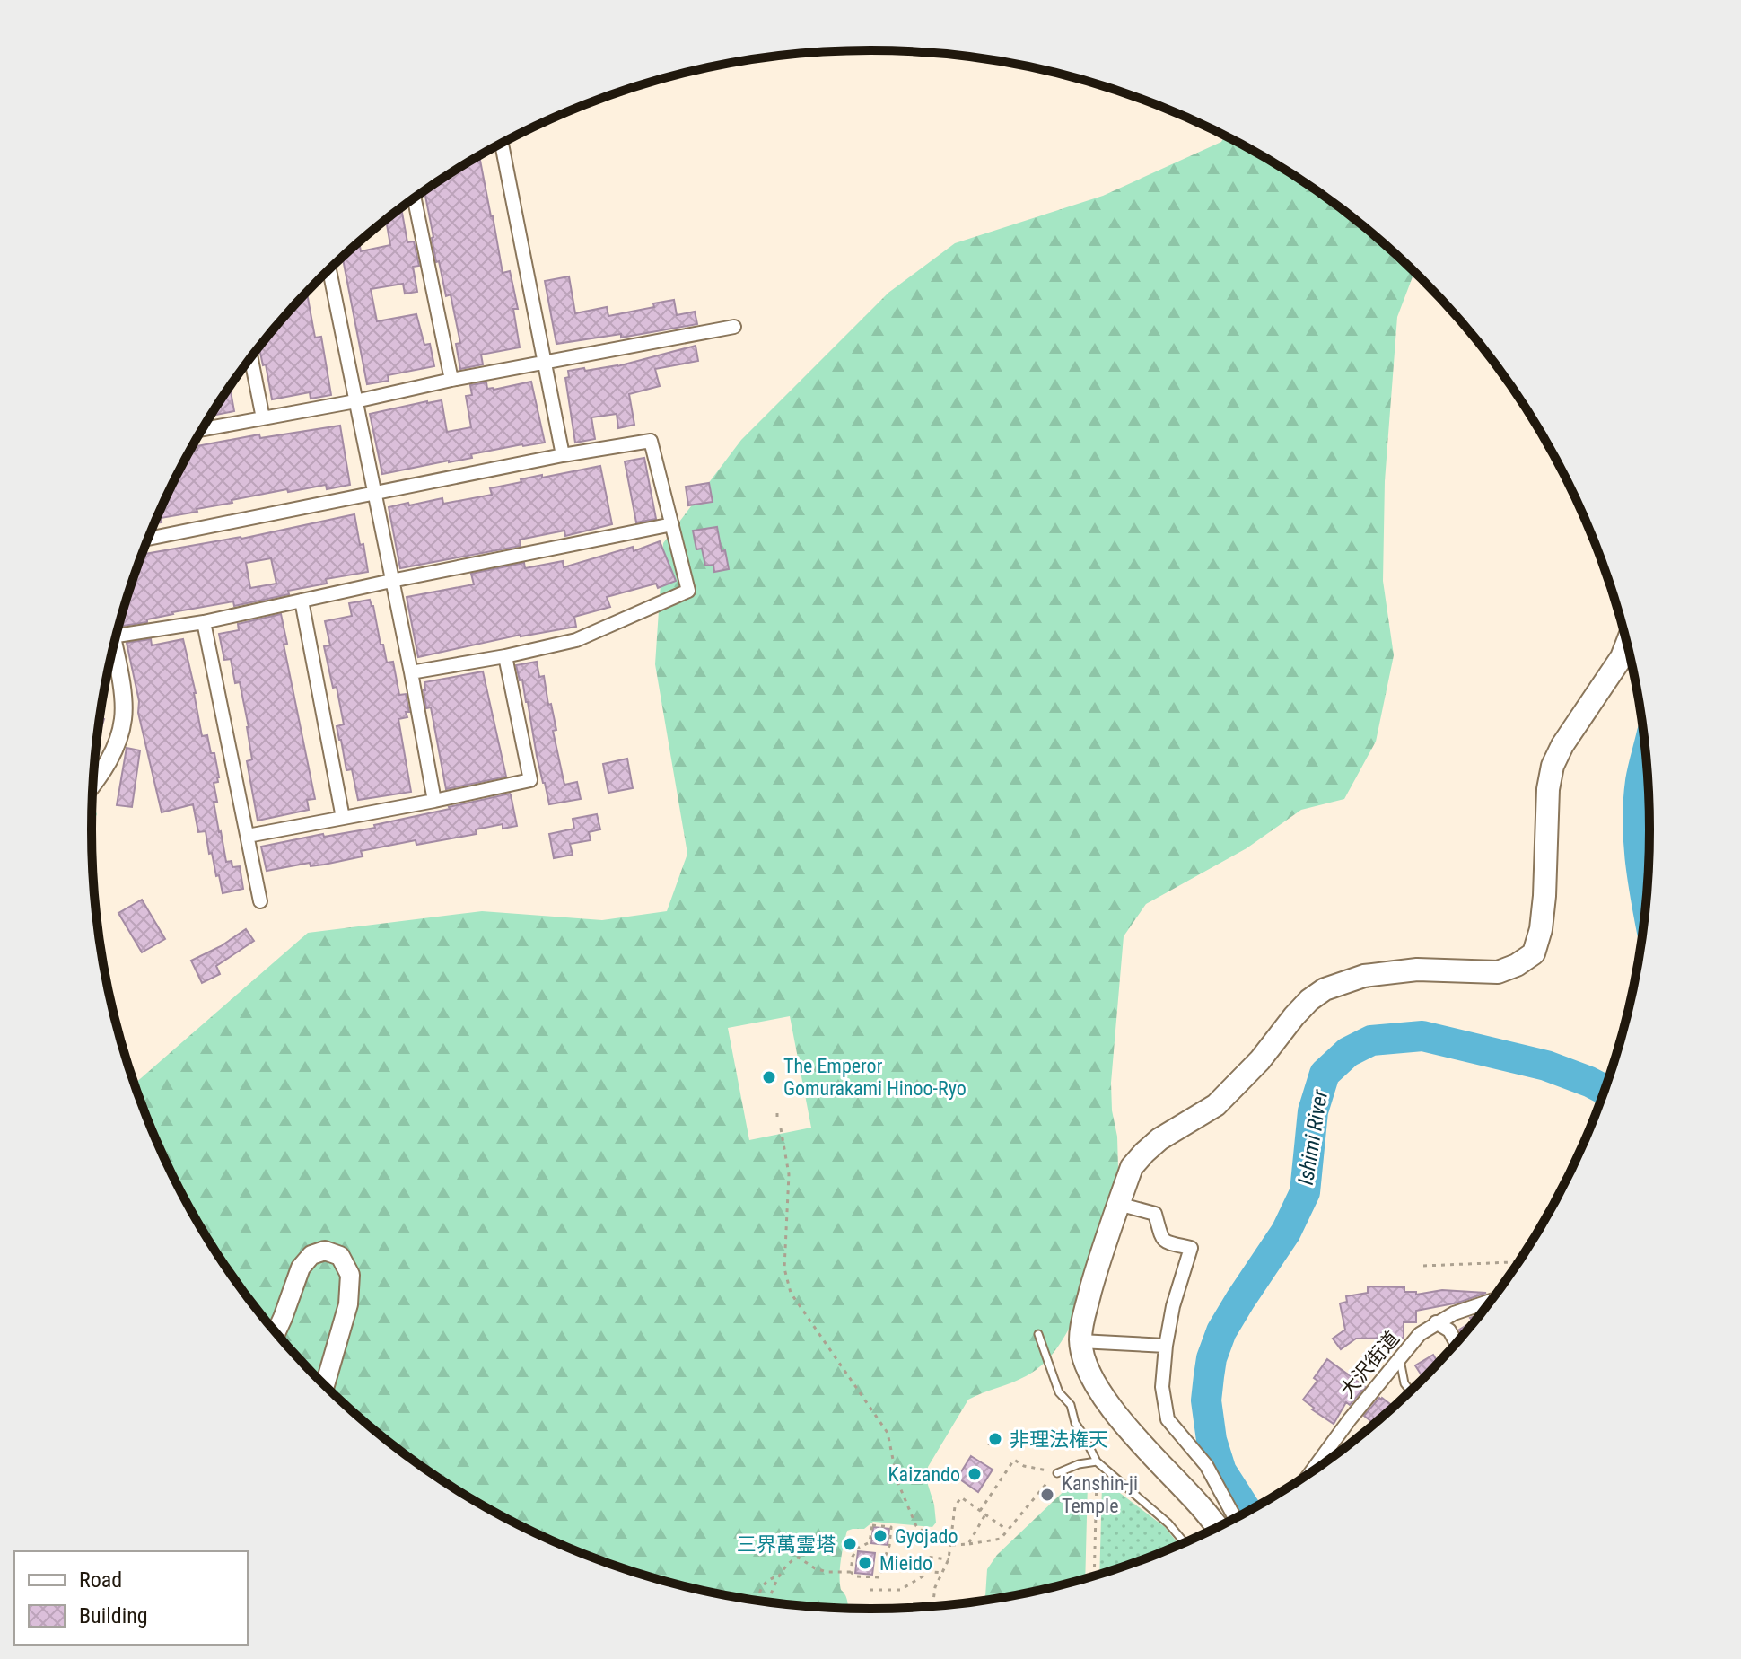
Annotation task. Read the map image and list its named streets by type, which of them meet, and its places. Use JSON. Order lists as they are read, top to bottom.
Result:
{
  "streets": {
    "street": ["大沢街道"]
  },
  "water": ["Ishimi River"],
  "places": [
    "The Emperor Gomurakami Hinoo-Ryo",
    "非理法権天",
    "Kaizando",
    "Kanshin-ji Temple",
    "Gyojado",
    "三界萬霊塔",
    "Mieido"
  ],
  "legend": ["Road", "Building"]
}
